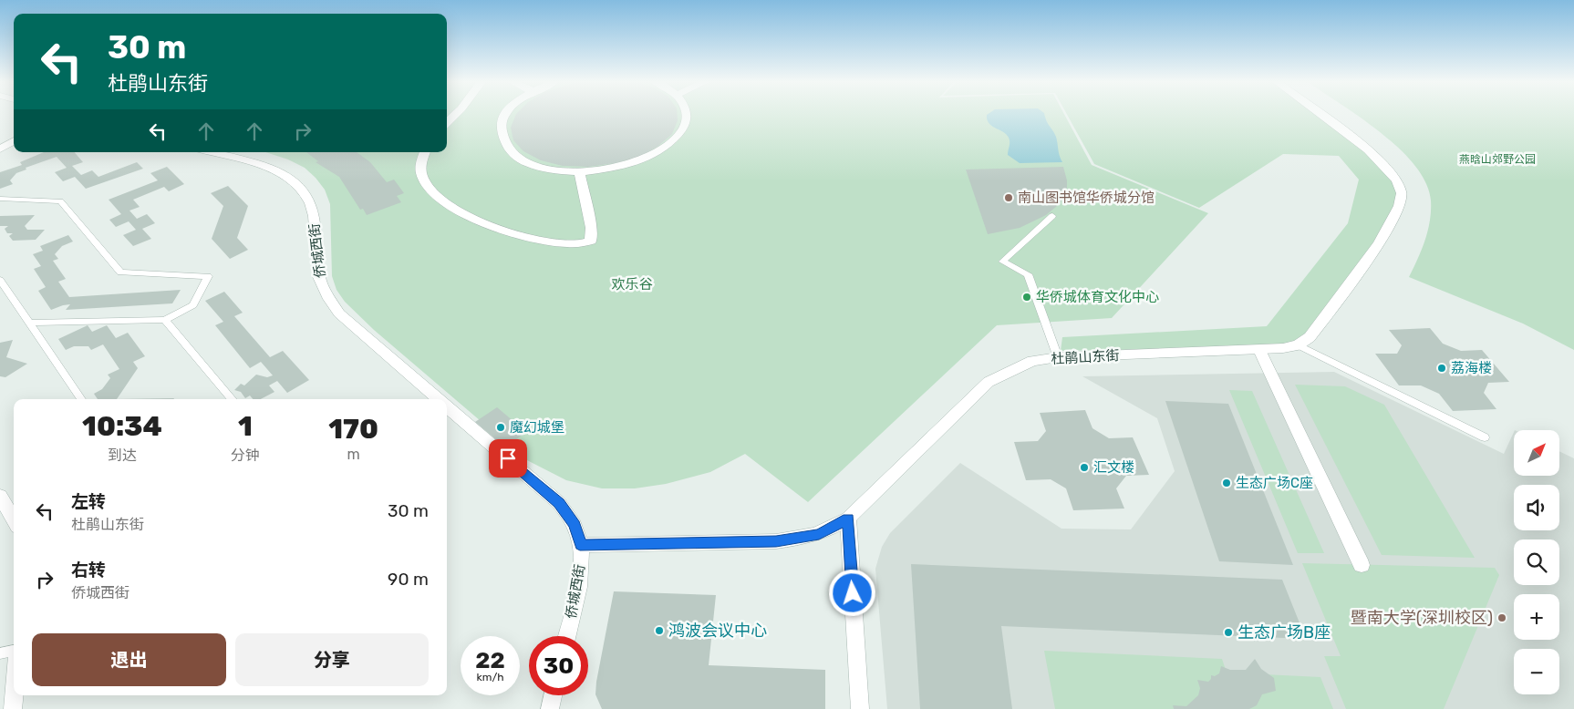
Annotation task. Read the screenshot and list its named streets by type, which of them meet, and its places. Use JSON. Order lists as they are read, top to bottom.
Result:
{
  "streets": {
    "street": ["侨城西街", "杜鹃山东街"]
  },
  "crossings": [
    ["侨城西街", "杜鹃山东街"]
  ],
  "parks": ["燕晗山郊野公园", "欢乐谷"],
  "places": [
    "南山图书馆华侨城分馆",
    "华侨城体育文化中心",
    "荔海楼",
    "魔幻城堡",
    "汇文楼",
    "生态广场C座",
    "暨南大学(深圳校区)",
    "鸿波会议中心",
    "生态广场B座"
  ],
  "north": "top right",
  "page": {
    "turn": ["30 m", "杜鹃山东街"],
    "eta": [
      "10:34",
      "到达",
      "1",
      "分钟",
      "170",
      "m"
    ],
    "map_buttons": ["+", "−"],
    "list": [
      {
        "name": "左转",
        "note": "杜鹃山东街",
        "value": "30 m"
      },
      {
        "name": "右转",
        "note": "侨城西街",
        "value": "90 m"
      }
    ],
    "buttons": ["退出", "分享"],
    "speed": "22 km/h",
    "limit": "30"
  }
}
